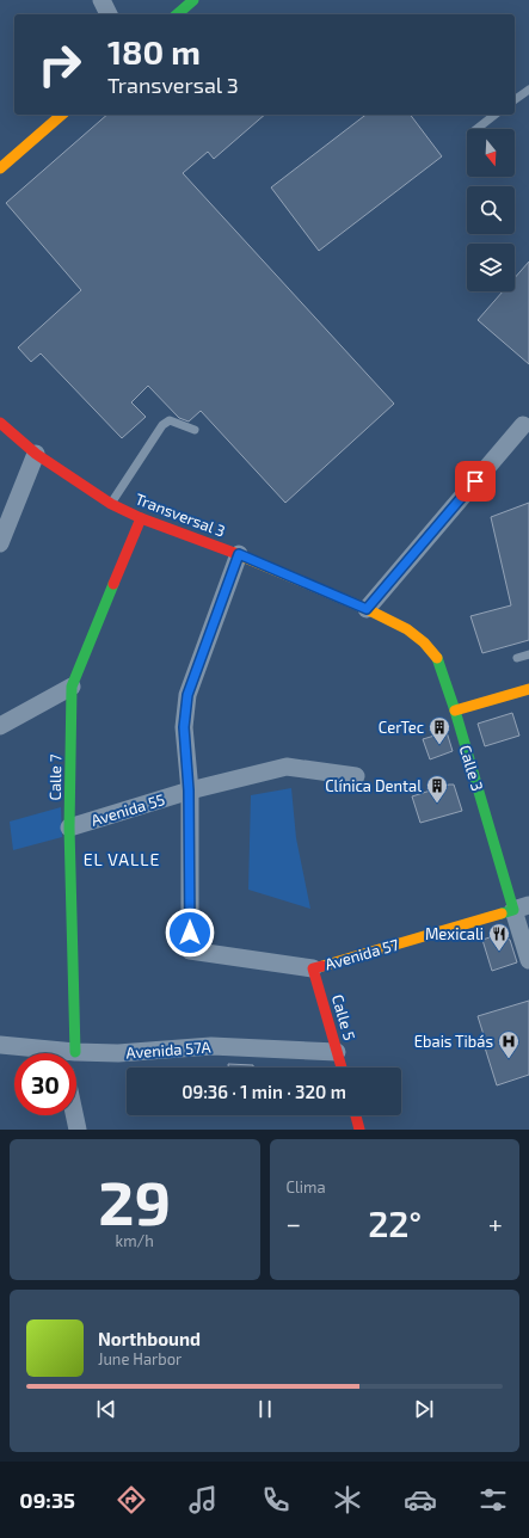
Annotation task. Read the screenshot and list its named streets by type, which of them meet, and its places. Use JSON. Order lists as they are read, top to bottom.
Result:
{
  "streets": {
    "street": [
      "Transversal 3",
      "Calle 3",
      "Calle 7",
      "Avenida 55",
      "Avenida 57",
      "Calle 5",
      "Avenida 57A"
    ]
  },
  "crossings": [
    ["Transversal 3", "Calle 3"],
    ["Transversal 3", "Calle 7"],
    ["Calle 3", "Avenida 57"],
    ["Calle 7", "Avenida 55"],
    ["Calle 7", "Avenida 57A"],
    ["Avenida 55", "Avenida 57"],
    ["Avenida 57", "Calle 5"],
    ["Calle 5", "Avenida 57A"]
  ],
  "districts": ["EL VALLE"],
  "places": {
    "building": ["CerTec", "Clínica Dental"],
    "restaurant": ["Mexicali"],
    "hospital": ["Ebais Tibás"]
  },
  "north": "bottom",
  "page": {
    "turn": ["180 m", "Transversal 3"],
    "limit": "30",
    "trip": "09:36 · 1 min · 320 m",
    "tile": [
      ["29", "km/h"],
      "Clima"
    ],
    "heat": ["−", "22°", "+"],
    "song": ["Northbound", "June Harbor"],
    "tabs": "09:35"
  }
}
